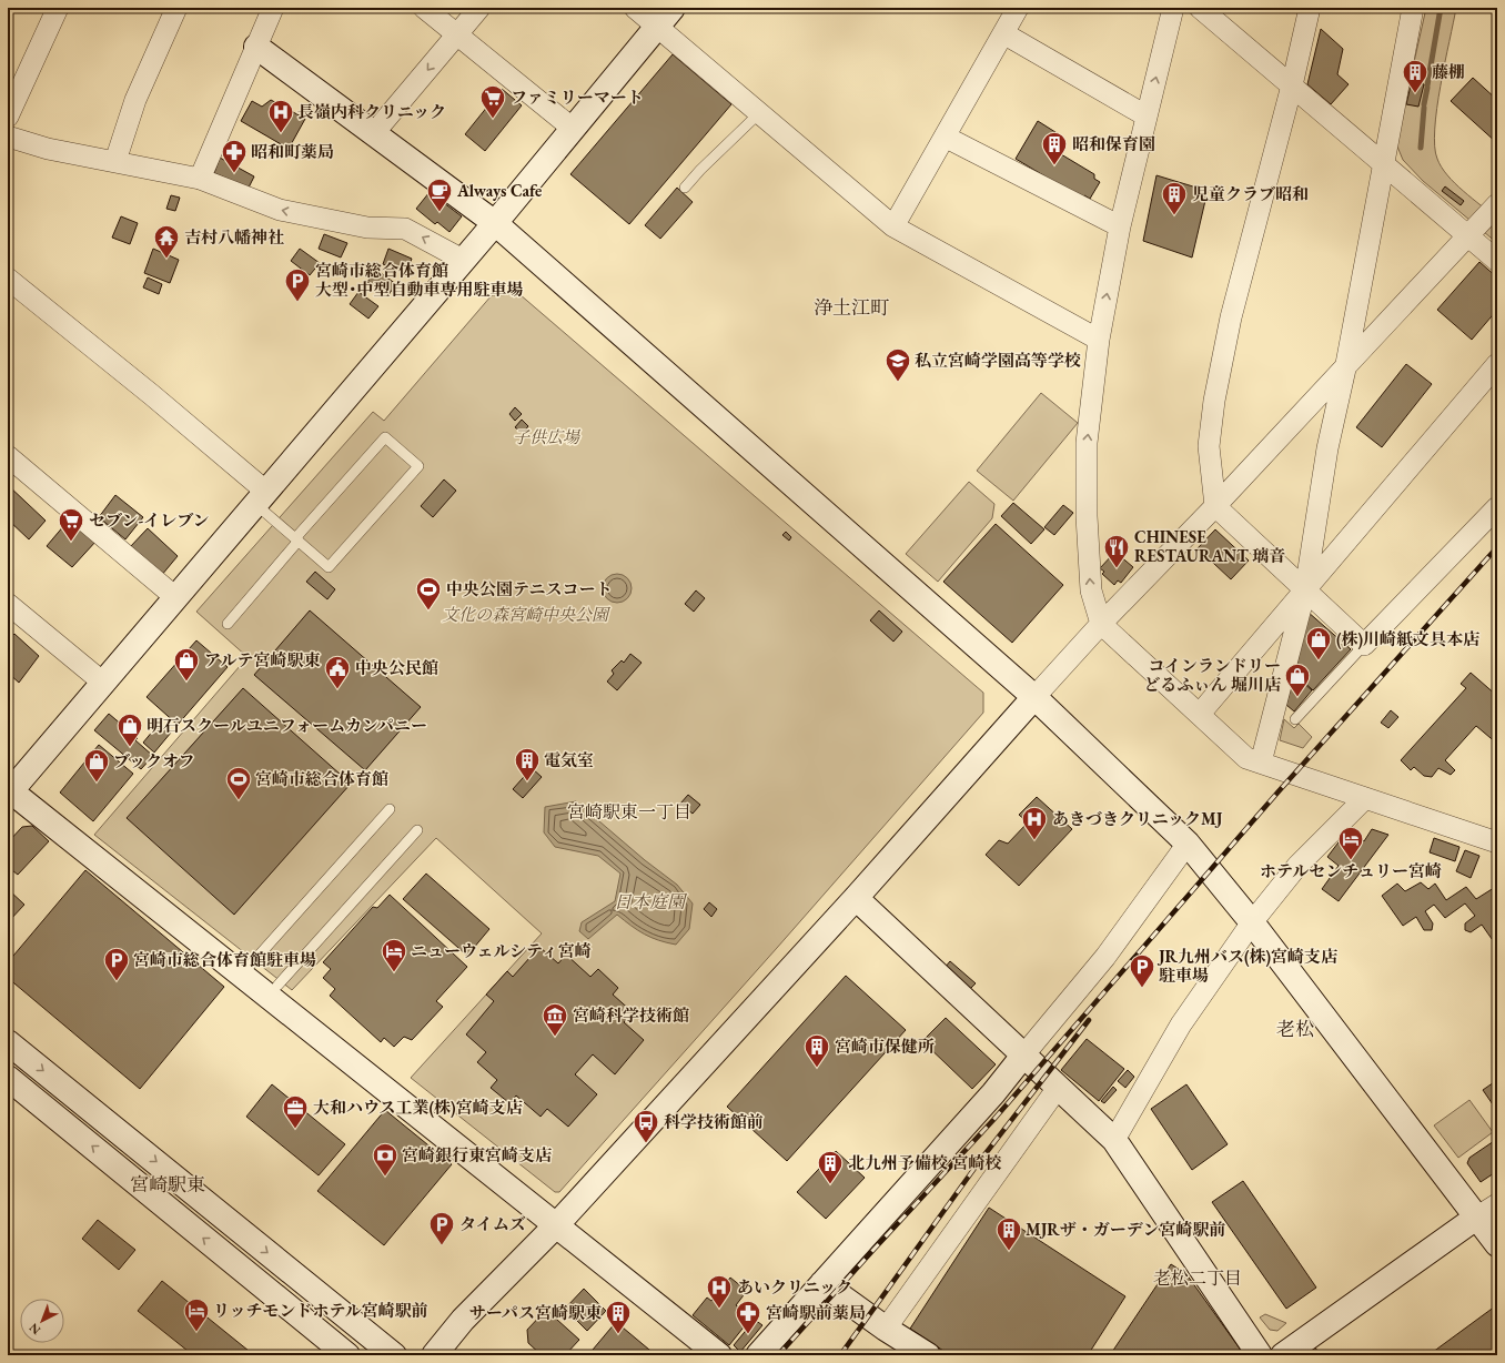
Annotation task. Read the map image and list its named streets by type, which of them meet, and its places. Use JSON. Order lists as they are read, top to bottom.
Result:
{
  "districts": [
    "浄土江町",
    "宮崎駅東一丁目",
    "老松",
    "宮崎駅東",
    "老松二丁目"
  ],
  "water": ["日本庭園"],
  "parks": ["子供広場", "文化の森宮崎中央公園"],
  "places": {
    "building": [
      "藤棚",
      "昭和保育園",
      "児童クラブ昭和",
      "電気室",
      "宮崎市保健所",
      "北九州予備校 宮崎校",
      "MJRザ・ガーデン宮崎駅前",
      "サーパス宮崎駅東"
    ],
    "supermarket": ["ファミリーマート", "セブン-イレブン"],
    "hospital": ["長嶺内科クリニック", "あきづきクリニックMJ", "あいクリニック"],
    "pharmacy": ["昭和町薬局", "宮崎駅前薬局"],
    "cafe": ["Always Cafe"],
    "temple": ["吉村八幡神社"],
    "parking": [
      "宮崎市総合体育館 大型･中型自動車専用駐車場",
      "宮崎市総合体育館駐車場",
      "JR九州バス(株)宮崎支店 駐車場",
      "タイムズ"
    ],
    "school or university": ["私立宮崎学園高等学校"],
    "restaurant": ["CHINESE RESTAURANT 璃音"],
    "sports": ["中央公園テニスコート", "宮崎市総合体育館"],
    "shop": [
      "(株)川崎紙文具本店",
      "アルテ宮崎駅東",
      "コインランドリー どるふぃん 堀川店",
      "明石スクールユニフォームカンパニー",
      "ブックオフ"
    ],
    "public building": ["中央公民館"],
    "hotel": ["ホテルセンチュリー宮崎", "ニューウェルシティ宮崎", "リッチモンドホテル宮崎駅前"],
    "museum": ["宮崎科学技術館"],
    "office": ["大和ハウス工業(株)宮崎支店"],
    "bus stop": ["科学技術館前"],
    "bank": ["宮崎銀行東宮崎支店"]
  },
  "north": "bottom left"
}
